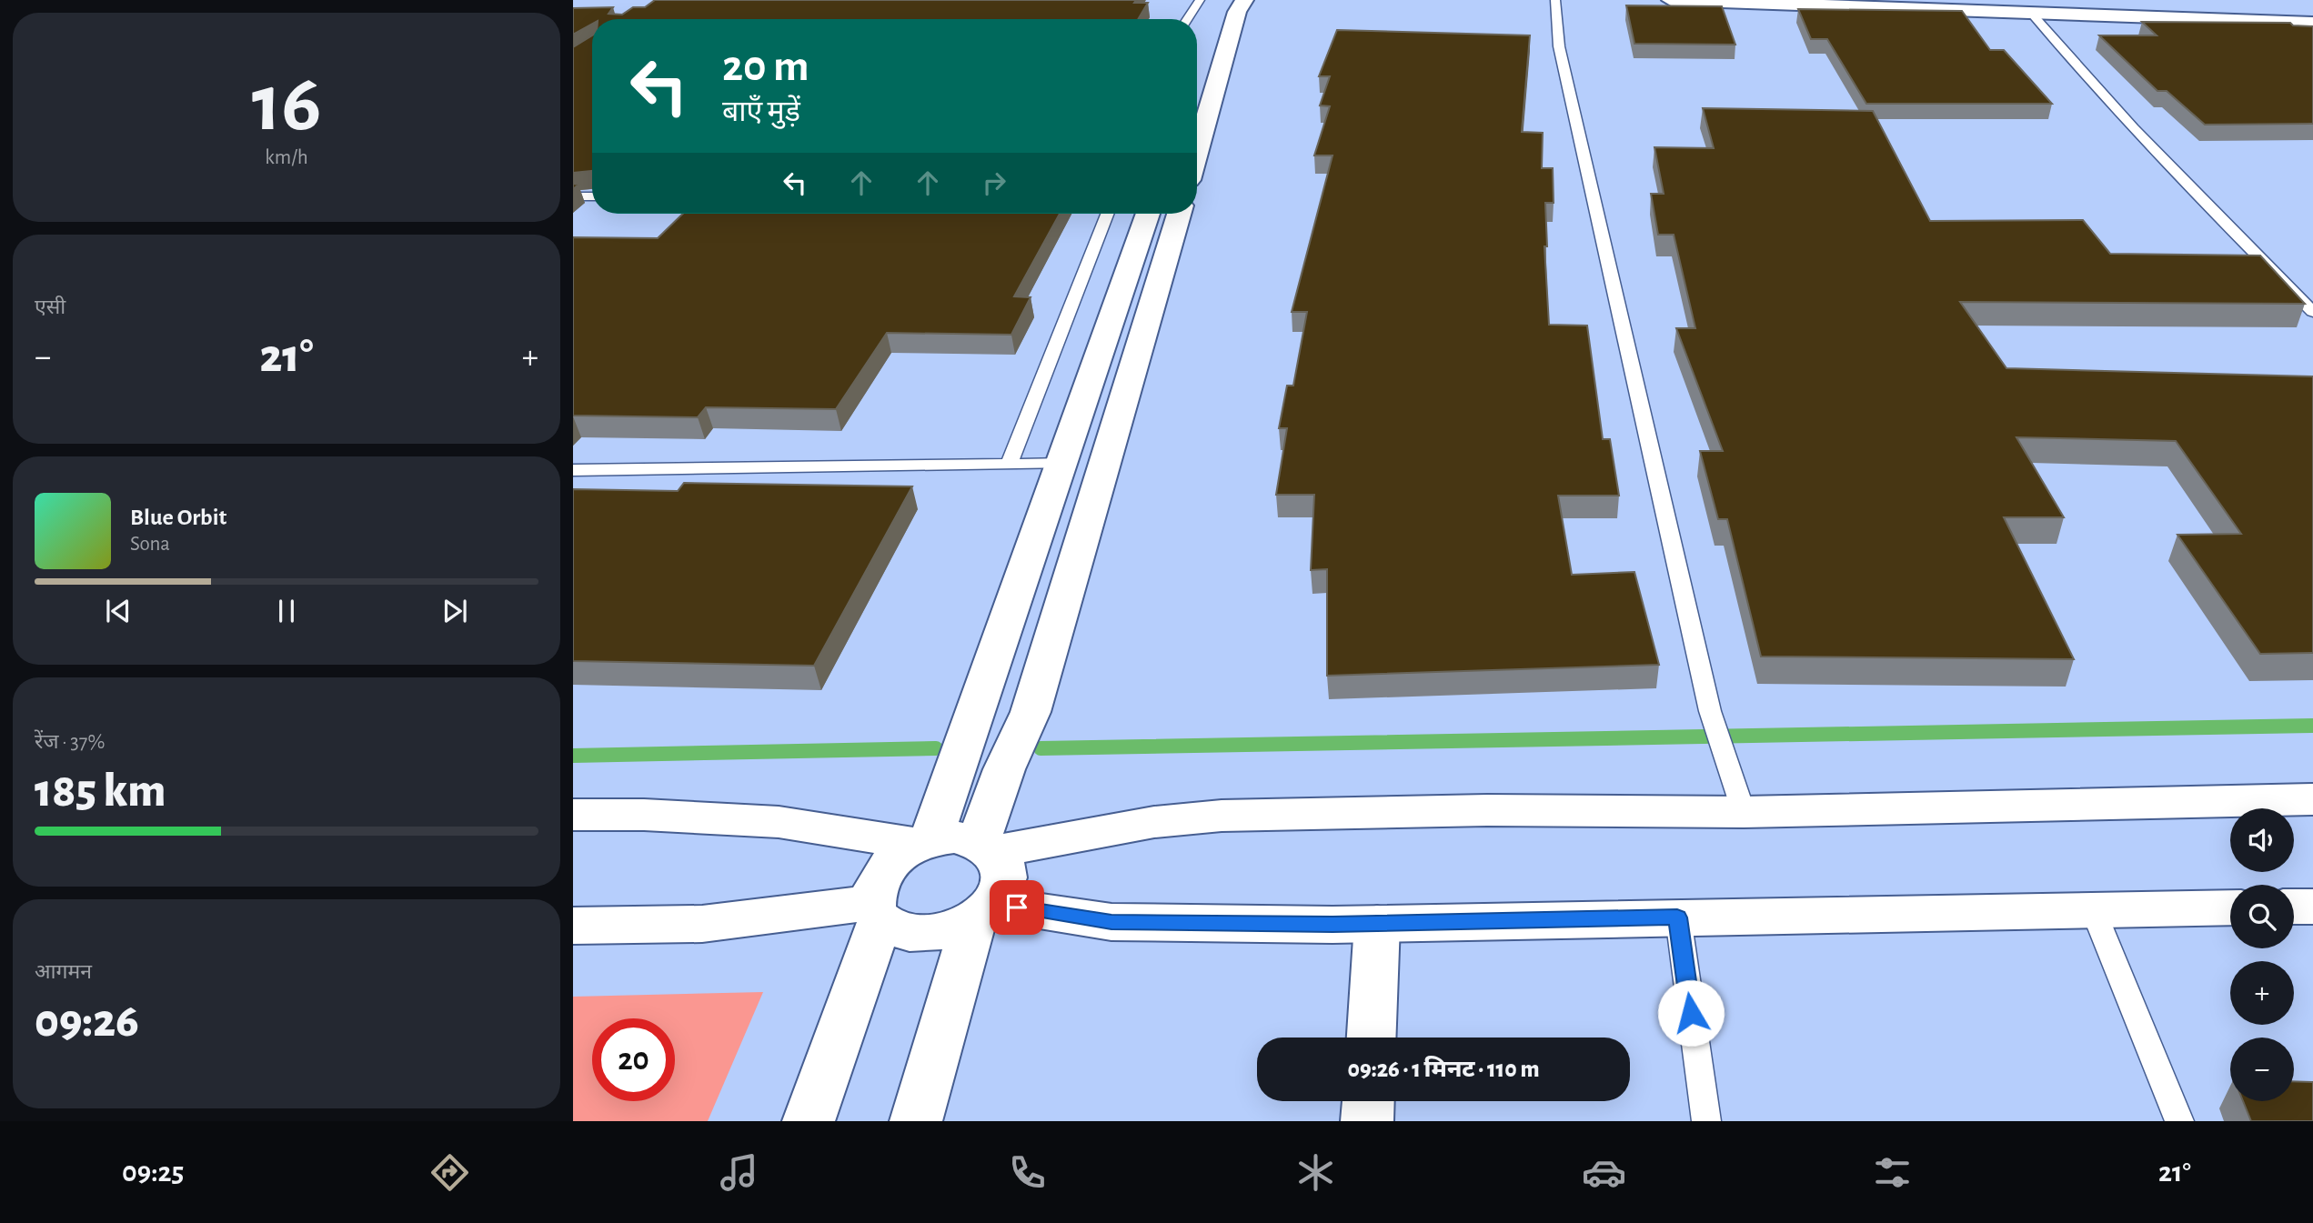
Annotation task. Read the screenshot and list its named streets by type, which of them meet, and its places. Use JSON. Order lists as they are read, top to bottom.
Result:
{
  "page": {
    "tile": [
      ["16", "km/h"],
      "एसी",
      ["रेंज · 37%", "185 km"],
      ["आगमन", "09:26"]
    ],
    "turn": ["20 m", "बाएँ मुड़ें"],
    "heat": ["−", "21°", "+"],
    "song": ["Blue Orbit", "Sona"],
    "map_buttons": ["+", "−"],
    "limit": "20",
    "trip": "09:26 · 1 मिनट · 110 m",
    "tabs": ["09:25", "21°"]
  }
}
